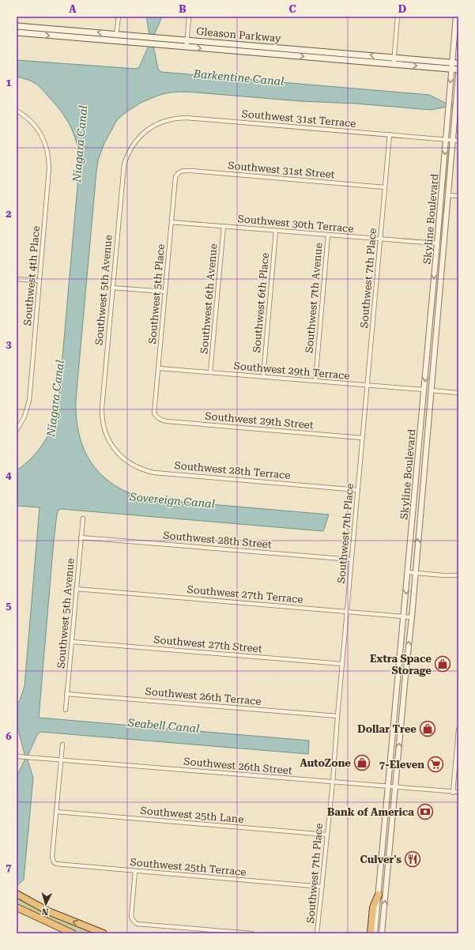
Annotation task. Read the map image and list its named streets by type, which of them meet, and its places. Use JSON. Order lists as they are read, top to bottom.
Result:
{
  "streets": {
    "main road": ["Gleason Parkway"],
    "street": [
      "Southwest 31st Terrace",
      "Southwest 31st Street",
      "Skyline Boulevard",
      "Southwest 30th Terrace",
      "Southwest 4th Place",
      "Southwest 7th Place",
      "Southwest 5th Avenue",
      "Southwest 5th Place",
      "Southwest 7th Avenue",
      "Southwest 6th Avenue",
      "Southwest 6th Place",
      "Southwest 29th Terrace",
      "Southwest 29th Street",
      "Southwest 28th Terrace",
      "Southwest 28th Street",
      "Southwest 27th Terrace",
      "Southwest 27th Street",
      "Southwest 26th Terrace",
      "Southwest 26th Street",
      "Southwest 25th Lane",
      "Southwest 25th Terrace"
    ]
  },
  "crossings": [
    ["Gleason Parkway", "Skyline Boulevard"],
    ["Southwest 31st Terrace", "Skyline Boulevard"],
    ["Southwest 31st Terrace", "Southwest 7th Place"],
    ["Southwest 31st Terrace", "Southwest 5th Avenue"],
    ["Southwest 31st Street", "Southwest 7th Place"],
    ["Southwest 31st Street", "Southwest 5th Place"],
    ["Skyline Boulevard", "Southwest 30th Terrace"],
    ["Skyline Boulevard", "Southwest 29th Terrace"],
    ["Skyline Boulevard", "Southwest 27th Terrace"],
    ["Skyline Boulevard", "Southwest 26th Street"],
    ["Southwest 30th Terrace", "Southwest 7th Place"],
    ["Southwest 30th Terrace", "Southwest 5th Place"],
    ["Southwest 30th Terrace", "Southwest 7th Avenue"],
    ["Southwest 30th Terrace", "Southwest 6th Avenue"],
    ["Southwest 30th Terrace", "Southwest 6th Place"],
    ["Southwest 7th Place", "Southwest 29th Terrace"],
    ["Southwest 7th Place", "Southwest 29th Street"],
    ["Southwest 7th Place", "Southwest 28th Terrace"],
    ["Southwest 7th Place", "Southwest 28th Street"],
    ["Southwest 7th Place", "Southwest 27th Terrace"],
    ["Southwest 7th Place", "Southwest 27th Street"],
    ["Southwest 7th Place", "Southwest 26th Terrace"],
    ["Southwest 7th Place", "Southwest 26th Street"],
    ["Southwest 7th Place", "Southwest 25th Lane"],
    ["Southwest 7th Place", "Southwest 25th Terrace"],
    ["Southwest 5th Avenue", "Southwest 28th Terrace"],
    ["Southwest 5th Avenue", "Southwest 28th Street"],
    ["Southwest 5th Avenue", "Southwest 27th Terrace"],
    ["Southwest 5th Avenue", "Southwest 27th Street"],
    ["Southwest 5th Avenue", "Southwest 26th Terrace"],
    ["Southwest 5th Place", "Southwest 29th Terrace"],
    ["Southwest 5th Place", "Southwest 29th Street"],
    ["Southwest 7th Avenue", "Southwest 29th Terrace"],
    ["Southwest 6th Avenue", "Southwest 29th Terrace"],
    ["Southwest 6th Place", "Southwest 29th Terrace"],
    ["Southwest 25th Lane", "Southwest 25th Terrace"]
  ],
  "water": [
    "Barkentine Canal",
    "Niagara Canal",
    "Sovereign Canal",
    "Seabell Canal"
  ],
  "places": {
    "shop": ["Extra Space Storage", "Dollar Tree", "AutoZone"],
    "supermarket": ["7-Eleven"],
    "bank": ["Bank of America"],
    "restaurant": ["Culver's"]
  },
  "north": "bottom",
  "grid": {
    "columns": [
      "A",
      "B",
      "C",
      "D"
    ],
    "rows": [
      "1",
      "2",
      "3",
      "4",
      "5",
      "6",
      "7"
    ]
  }
}
